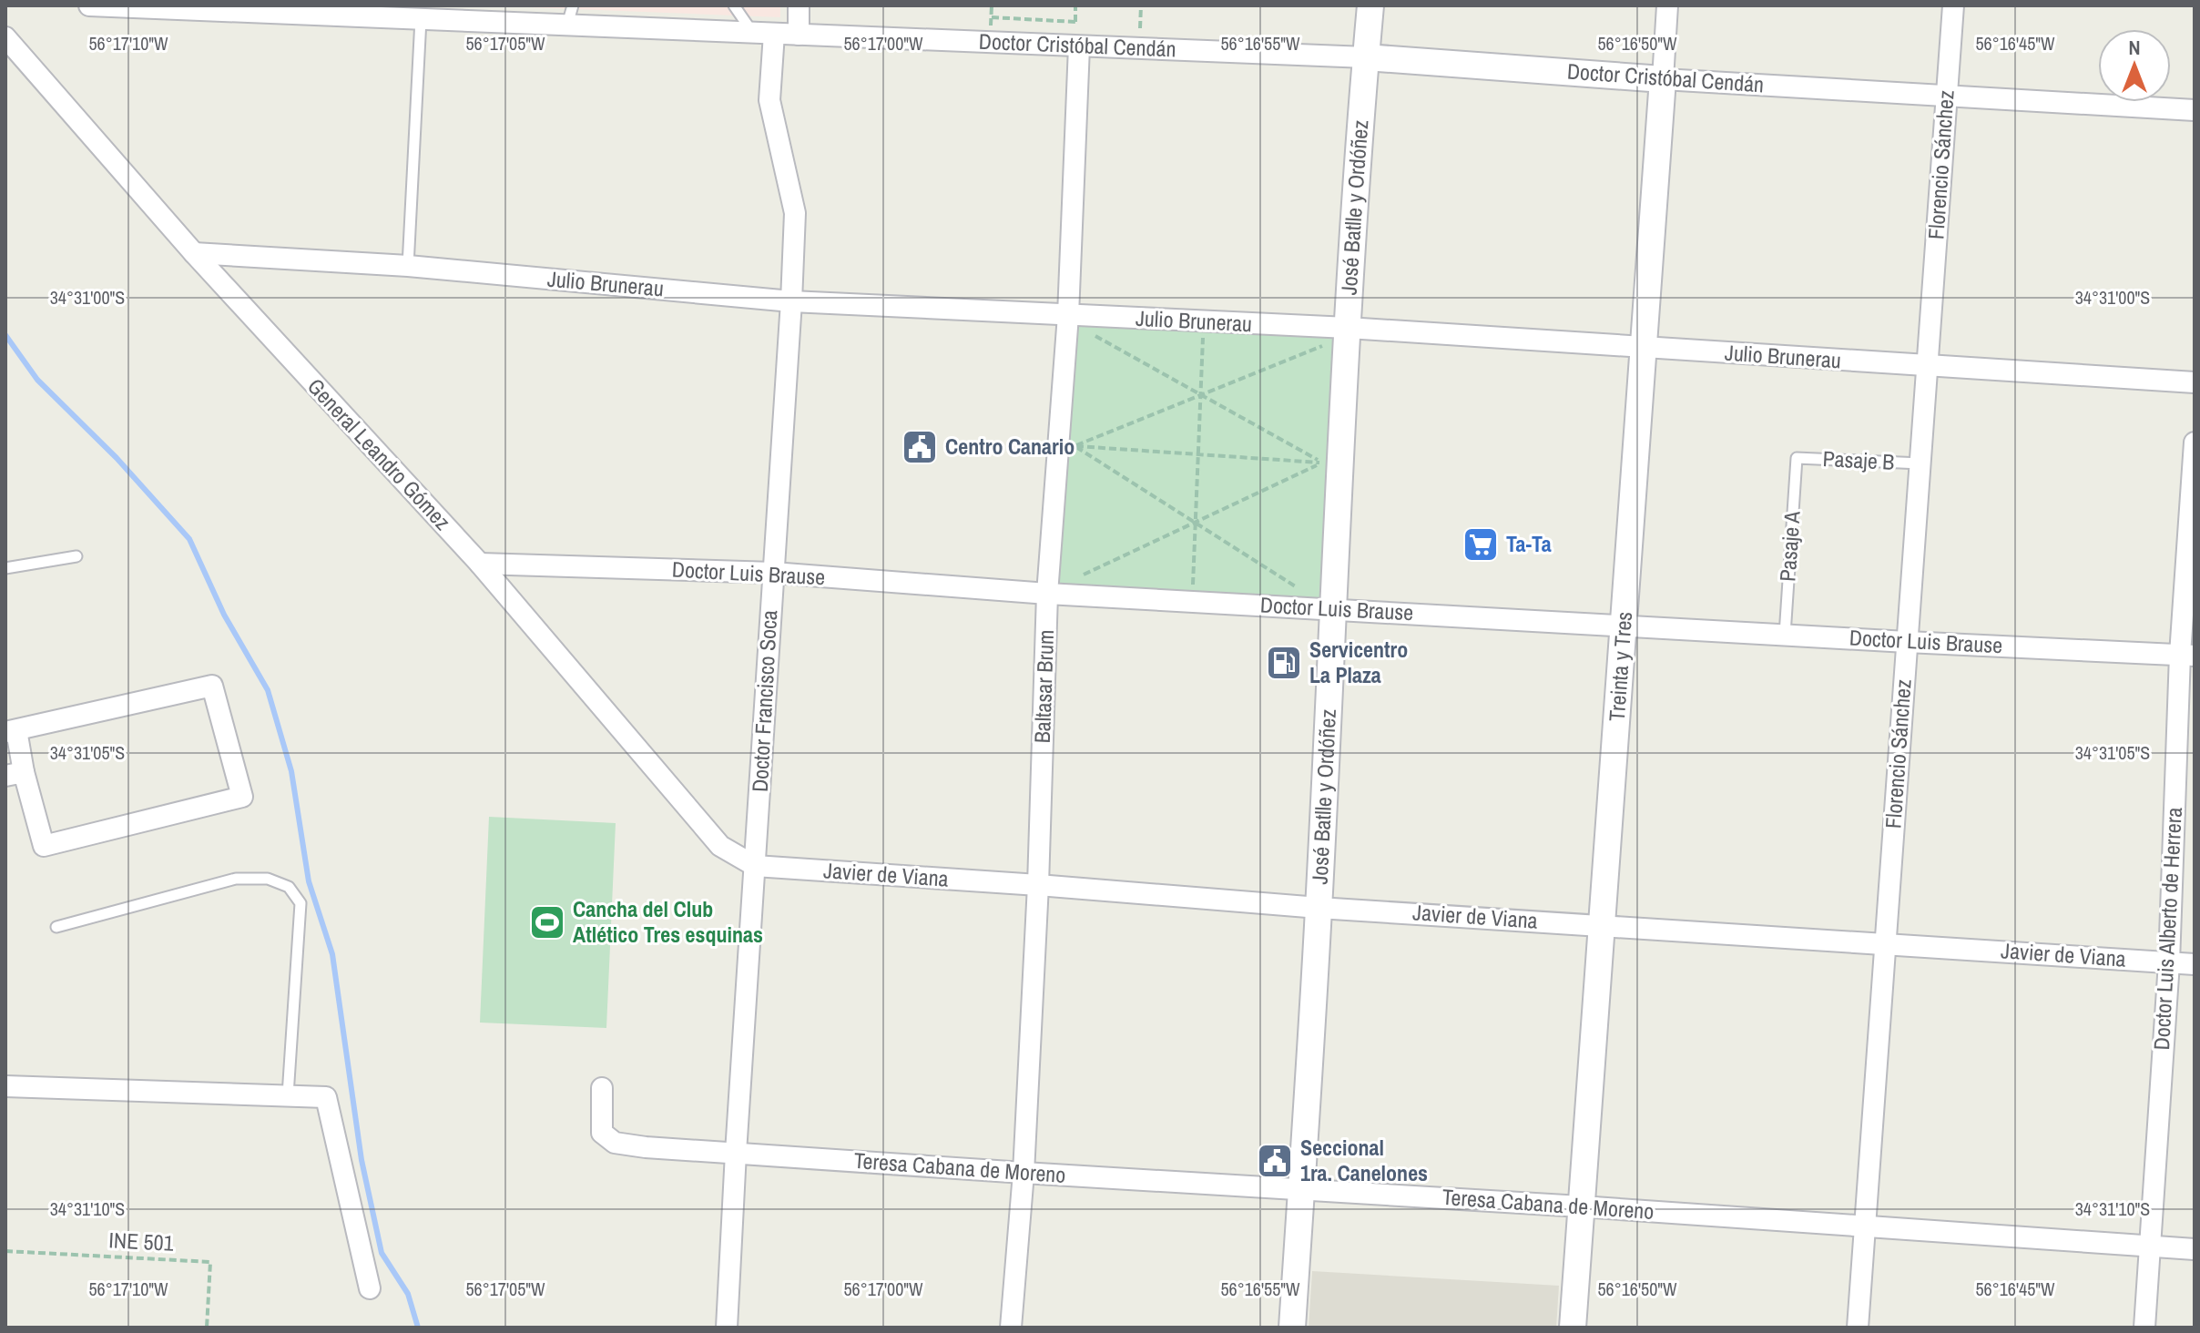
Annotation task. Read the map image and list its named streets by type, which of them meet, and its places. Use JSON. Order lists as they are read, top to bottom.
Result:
{
  "streets": {
    "street": [
      "Doctor Cristóbal Cendán",
      "Florencio Sánchez",
      "José Batlle y Ordóñez",
      "Julio Brunerau",
      "General Leandro Gómez",
      "Doctor Luis Brause",
      "Treinta y Tres",
      "Baltasar Brum",
      "Doctor Francisco Soca",
      "Javier de Viana",
      "Doctor Luis Alberto de Herrera",
      "Teresa Cabana de Moreno"
    ],
    "lane": ["Pasaje B", "Pasaje A"],
    "path": ["INE 501"]
  },
  "crossings": [
    ["Doctor Cristóbal Cendán", "Florencio Sánchez"],
    ["Doctor Cristóbal Cendán", "José Batlle y Ordóñez"],
    ["Doctor Cristóbal Cendán", "Treinta y Tres"],
    ["Doctor Cristóbal Cendán", "Baltasar Brum"],
    ["Doctor Cristóbal Cendán", "Doctor Francisco Soca"],
    ["Florencio Sánchez", "Julio Brunerau"],
    ["Florencio Sánchez", "Pasaje B"],
    ["Florencio Sánchez", "Doctor Luis Brause"],
    ["Florencio Sánchez", "Javier de Viana"],
    ["Florencio Sánchez", "Teresa Cabana de Moreno"],
    ["José Batlle y Ordóñez", "Julio Brunerau"],
    ["José Batlle y Ordóñez", "Doctor Luis Brause"],
    ["José Batlle y Ordóñez", "Javier de Viana"],
    ["José Batlle y Ordóñez", "Teresa Cabana de Moreno"],
    ["Julio Brunerau", "General Leandro Gómez"],
    ["Julio Brunerau", "Treinta y Tres"],
    ["Julio Brunerau", "Baltasar Brum"],
    ["Julio Brunerau", "Doctor Francisco Soca"],
    ["General Leandro Gómez", "Doctor Luis Brause"],
    ["General Leandro Gómez", "Doctor Francisco Soca"],
    ["General Leandro Gómez", "Javier de Viana"],
    ["Pasaje B", "Pasaje A"],
    ["Pasaje A", "Doctor Luis Brause"],
    ["Doctor Luis Brause", "Treinta y Tres"],
    ["Doctor Luis Brause", "Baltasar Brum"],
    ["Doctor Luis Brause", "Doctor Francisco Soca"],
    ["Doctor Luis Brause", "Doctor Luis Alberto de Herrera"],
    ["Treinta y Tres", "Javier de Viana"],
    ["Treinta y Tres", "Teresa Cabana de Moreno"],
    ["Baltasar Brum", "Javier de Viana"],
    ["Baltasar Brum", "Teresa Cabana de Moreno"],
    ["Doctor Francisco Soca", "Javier de Viana"],
    ["Doctor Francisco Soca", "Teresa Cabana de Moreno"],
    ["Javier de Viana", "Doctor Luis Alberto de Herrera"],
    ["Doctor Luis Alberto de Herrera", "Teresa Cabana de Moreno"]
  ],
  "places": {
    "public building": ["Centro Canario", "Seccional 1ra. Canelones"],
    "supermarket": ["Ta-Ta"],
    "fuel station": ["Servicentro La Plaza"],
    "sports": ["Cancha del Club Atlético Tres esquinas"]
  },
  "north": "top",
  "coordinates": [
    "56°17'10\"W",
    "56°17'05\"W",
    "56°17'00\"W",
    "56°16'55\"W",
    "56°16'50\"W",
    "56°16'45\"W",
    "34°31'00\"S",
    "34°31'05\"S",
    "34°31'10\"S"
  ]
}
